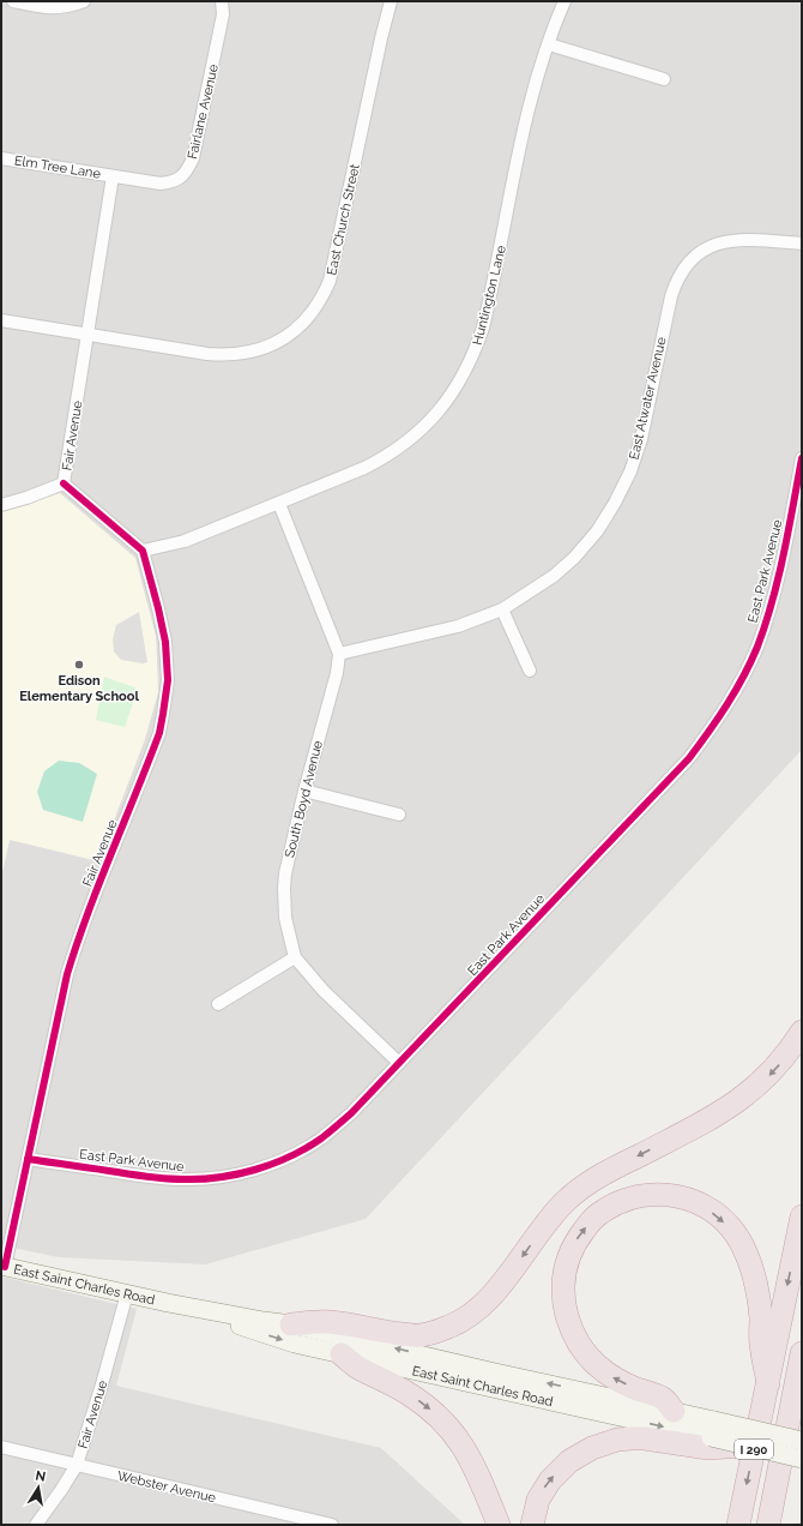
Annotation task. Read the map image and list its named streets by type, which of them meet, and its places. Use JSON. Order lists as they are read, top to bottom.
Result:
{
  "streets": {
    "highway": ["I 290"],
    "main road": ["East Saint Charles Road"],
    "street": [
      "Fairlane Avenue",
      "Elm Tree Lane",
      "East Church Street",
      "Huntington Lane",
      "East Atwater Avenue",
      "Fair Avenue",
      "East Park Avenue",
      "South Boyd Avenue",
      "Webster Avenue"
    ]
  },
  "crossings": [
    ["Fairlane Avenue", "Elm Tree Lane"],
    ["Fairlane Avenue", "Fair Avenue"],
    ["Elm Tree Lane", "Fair Avenue"],
    ["East Church Street", "Fair Avenue"],
    ["Huntington Lane", "Fair Avenue"],
    ["East Atwater Avenue", "South Boyd Avenue"],
    ["Fair Avenue", "East Park Avenue"],
    ["Fair Avenue", "East Saint Charles Road"],
    ["Fair Avenue", "Webster Avenue"],
    ["East Park Avenue", "South Boyd Avenue"]
  ],
  "places": ["Edison Elementary School"],
  "north": "top"
}
